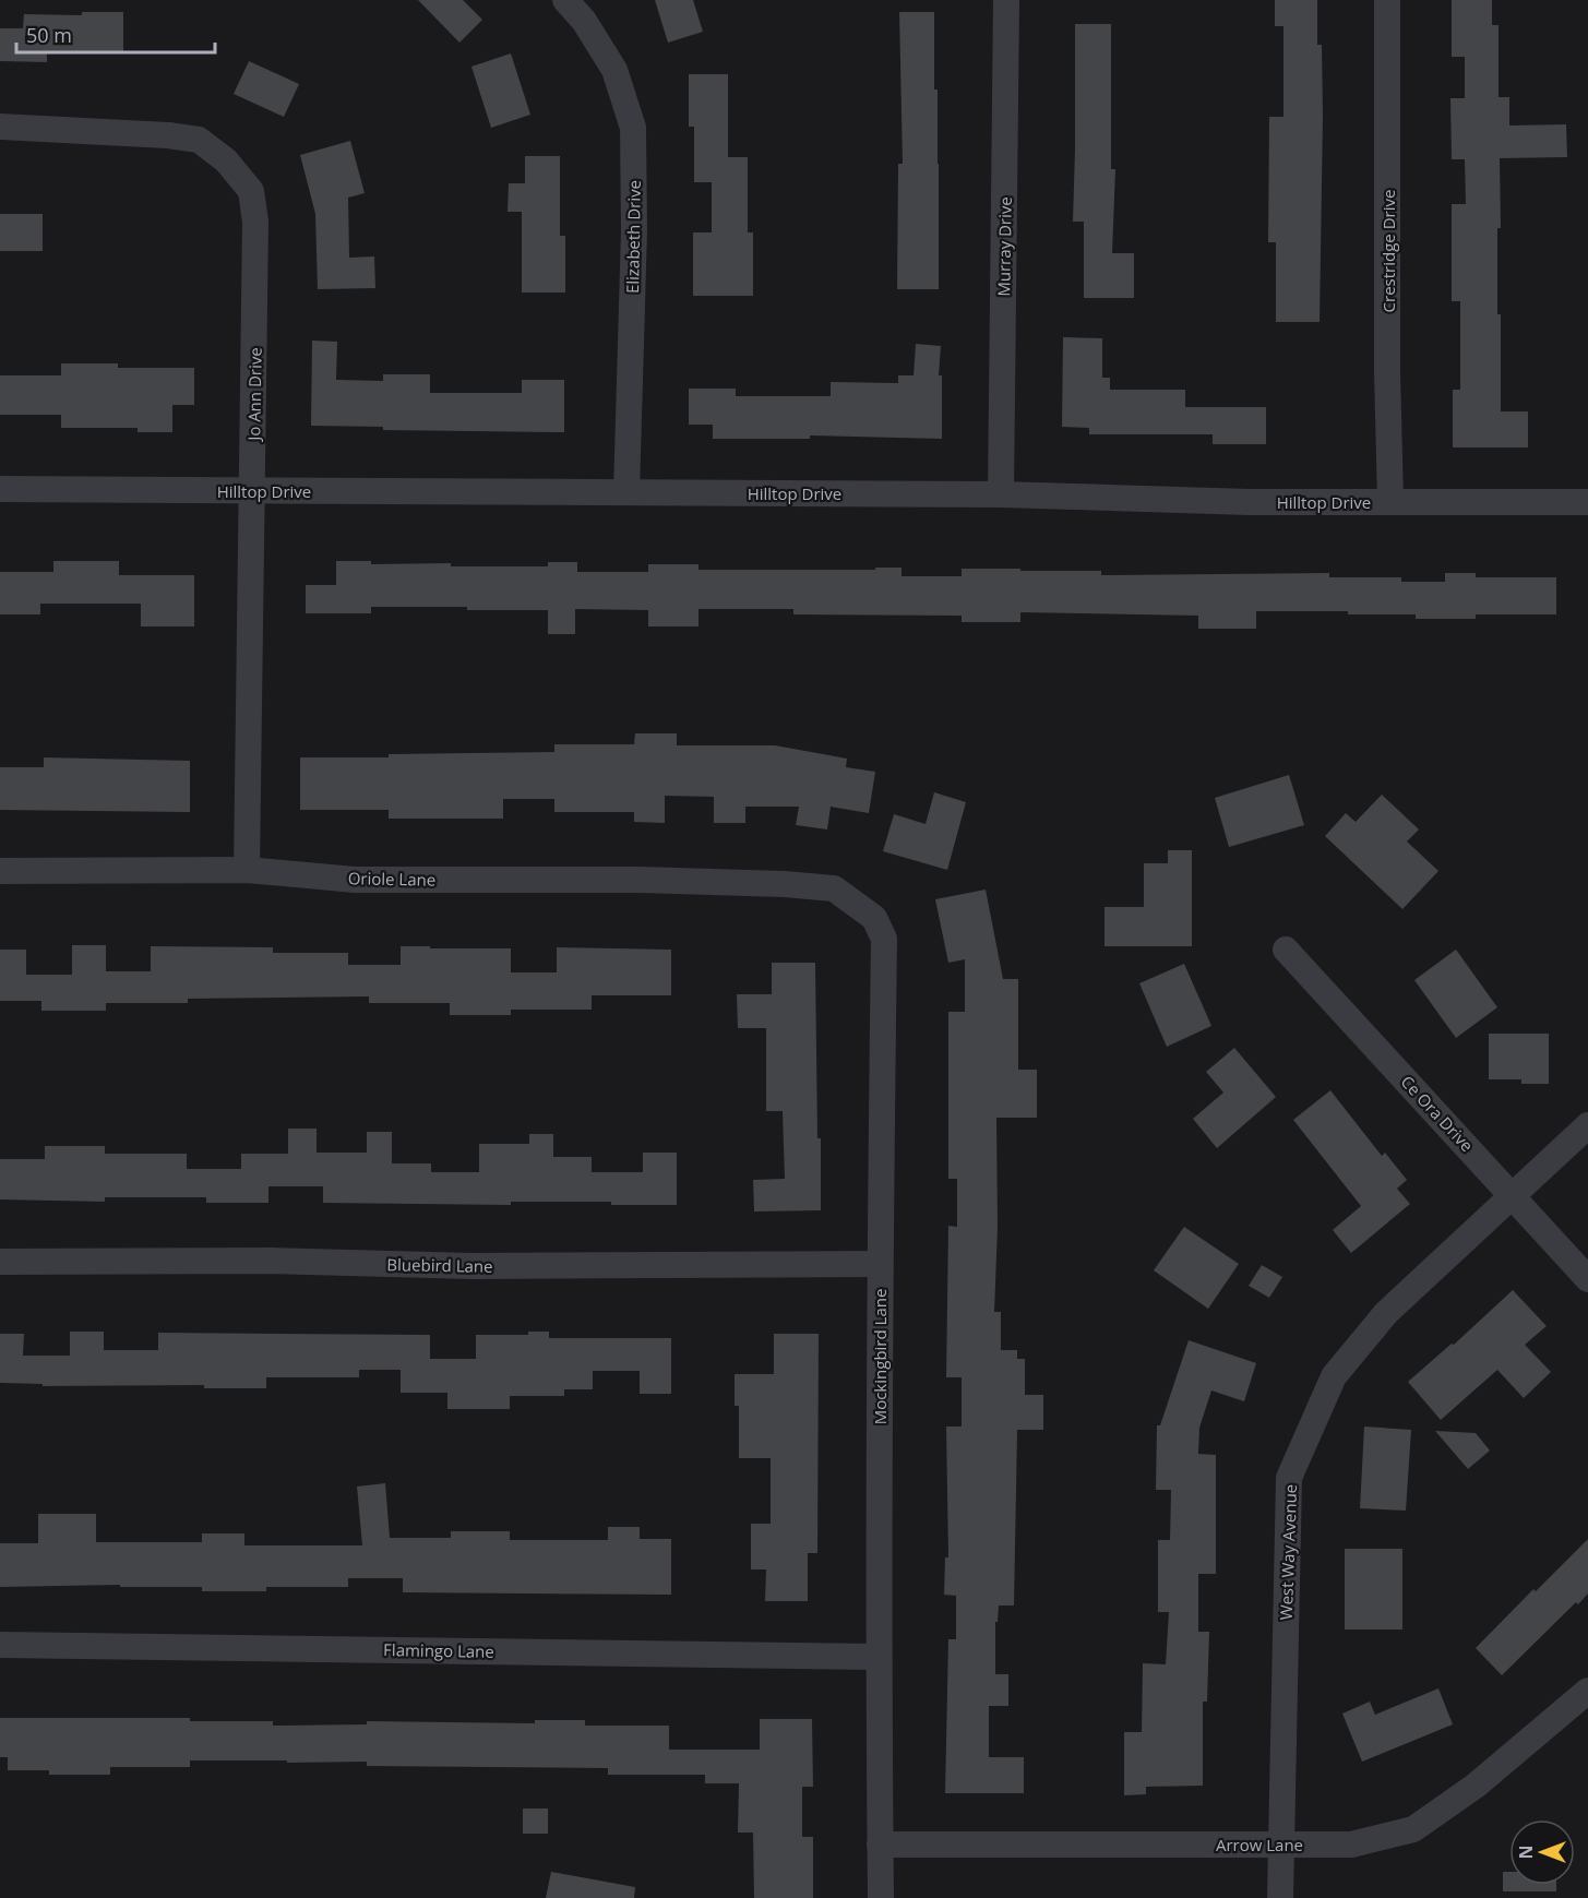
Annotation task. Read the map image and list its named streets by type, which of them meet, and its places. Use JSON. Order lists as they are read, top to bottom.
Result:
{
  "streets": {
    "street": [
      "Elizabeth Drive",
      "Murray Drive",
      "Crestridge Drive",
      "Jo Ann Drive",
      "Hilltop Drive",
      "Oriole Lane",
      "Ce Ora Drive",
      "Bluebird Lane",
      "Mockingbird Lane",
      "West Way Avenue",
      "Flamingo Lane",
      "Arrow Lane"
    ]
  },
  "crossings": [
    ["Elizabeth Drive", "Hilltop Drive"],
    ["Murray Drive", "Hilltop Drive"],
    ["Crestridge Drive", "Hilltop Drive"],
    ["Jo Ann Drive", "Hilltop Drive"],
    ["Jo Ann Drive", "Oriole Lane"],
    ["Oriole Lane", "Mockingbird Lane"],
    ["Ce Ora Drive", "West Way Avenue"],
    ["Bluebird Lane", "Mockingbird Lane"],
    ["Mockingbird Lane", "Flamingo Lane"],
    ["Mockingbird Lane", "Arrow Lane"],
    ["West Way Avenue", "Arrow Lane"]
  ],
  "scale_bar": "50 m",
  "north": "left"
}
